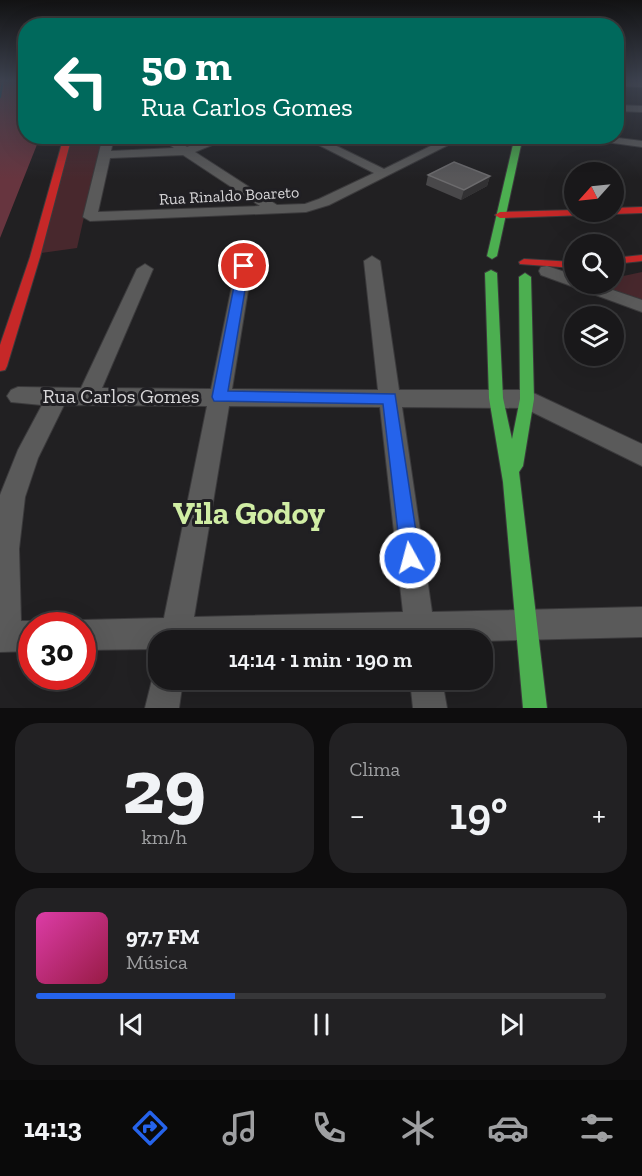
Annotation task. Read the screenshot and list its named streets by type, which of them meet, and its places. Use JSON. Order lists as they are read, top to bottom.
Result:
{
  "streets": {
    "street": ["Rua Rinaldo Boareto", "Rua Carlos Gomes"]
  },
  "districts": ["Vila Godoy"],
  "north": "bottom left",
  "page": {
    "turn": ["50 m", "Rua Carlos Gomes"],
    "limit": "30",
    "trip": "14:14 · 1 min · 190 m",
    "tile": [
      ["29", "km/h"],
      "Clima"
    ],
    "heat": ["−", "19°", "+"],
    "song": ["97.7 FM", "Música"],
    "tabs": "14:13"
  }
}
